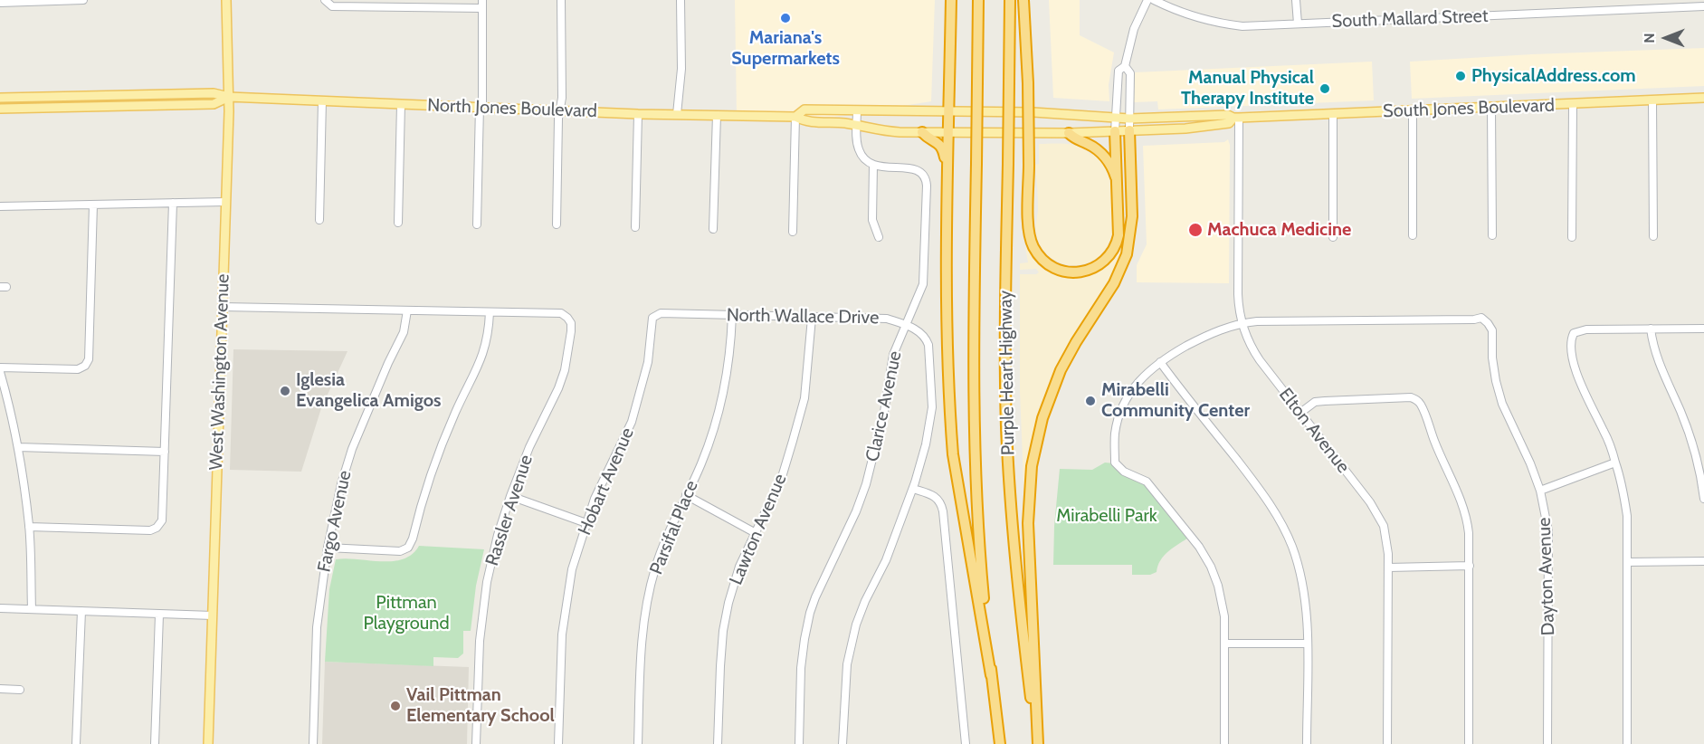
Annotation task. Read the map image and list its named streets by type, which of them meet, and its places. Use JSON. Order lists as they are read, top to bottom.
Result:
{
  "streets": {
    "highway": ["Purple Heart Highway"],
    "main road": ["North Jones Boulevard", "South Jones Boulevard", "West Washington Avenue"],
    "street": [
      "South Mallard Street",
      "North Wallace Drive",
      "Clarice Avenue",
      "Elton Avenue",
      "Hobart Avenue",
      "Rassler Avenue",
      "Fargo Avenue",
      "Parsifal Place",
      "Lawton Avenue",
      "Dayton Avenue"
    ]
  },
  "crossings": [
    ["North Jones Boulevard", "South Jones Boulevard"],
    ["North Jones Boulevard", "West Washington Avenue"],
    ["South Jones Boulevard", "Elton Avenue"],
    ["North Wallace Drive", "Clarice Avenue"],
    ["North Wallace Drive", "Hobart Avenue"],
    ["North Wallace Drive", "Parsifal Place"],
    ["North Wallace Drive", "Lawton Avenue"],
    ["Elton Avenue", "Dayton Avenue"]
  ],
  "parks": ["Mirabelli Park", "Pittman Playground"],
  "places": [
    "Mariana's Supermarkets",
    "PhysicalAddress.com",
    "Manual Physical Therapy Institute",
    "Machuca Medicine",
    "Iglesia Evangelica Amigos",
    "Mirabelli Community Center",
    "Vail Pittman Elementary School"
  ],
  "north": "left"
}
